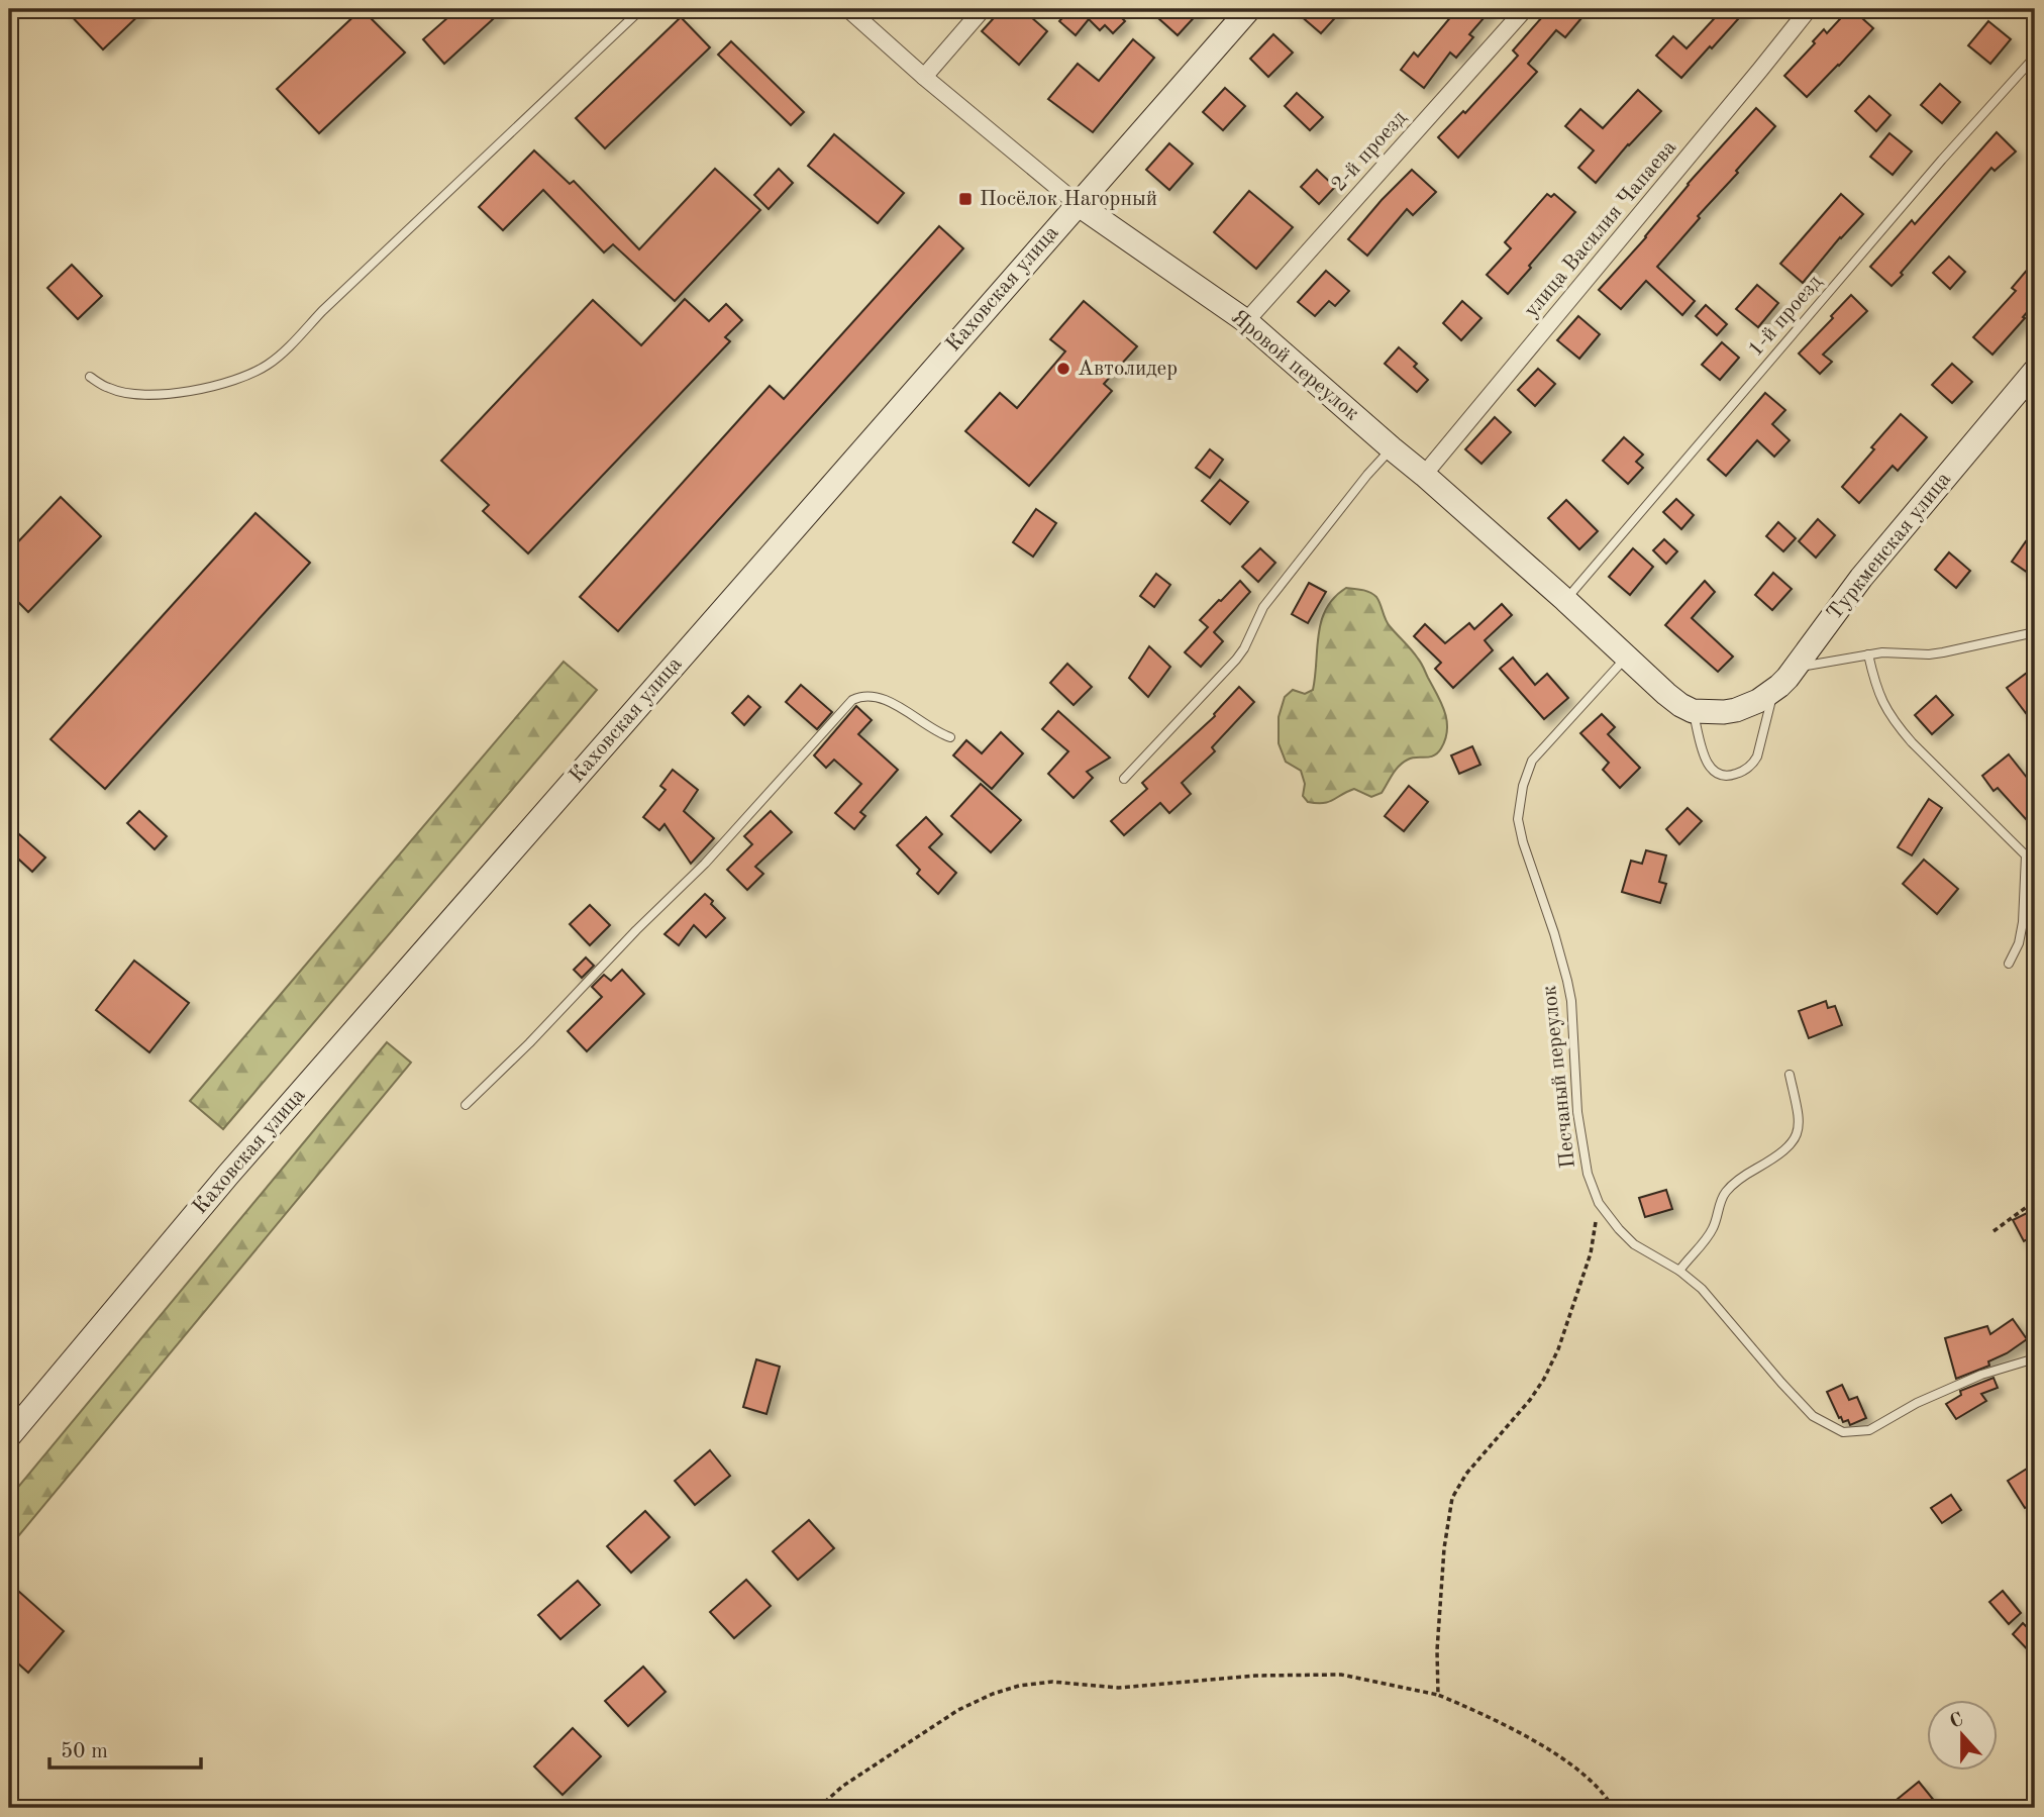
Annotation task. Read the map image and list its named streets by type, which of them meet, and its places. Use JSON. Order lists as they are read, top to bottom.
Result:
{
  "streets": {
    "main road": ["Каховская улица", "Яровой переулок", "Туркменская улица"],
    "street": ["2-й проезд", "улица Василия Чапаева"],
    "lane": ["1-й проезд", "Песчаный переулок"]
  },
  "crossings": [
    ["2-й проезд", "Яровой переулок"],
    ["улица Василия Чапаева", "Яровой переулок"],
    ["Каховская улица", "Яровой переулок"],
    ["1-й проезд", "Яровой переулок"],
    ["Яровой переулок", "Туркменская улица"],
    ["Яровой переулок", "Песчаный переулок"]
  ],
  "places": {
    "transit": ["Посёлок Нагорный"],
    "other": ["Автолидер"]
  },
  "scale_bar": "50 m",
  "north": "top"
}
